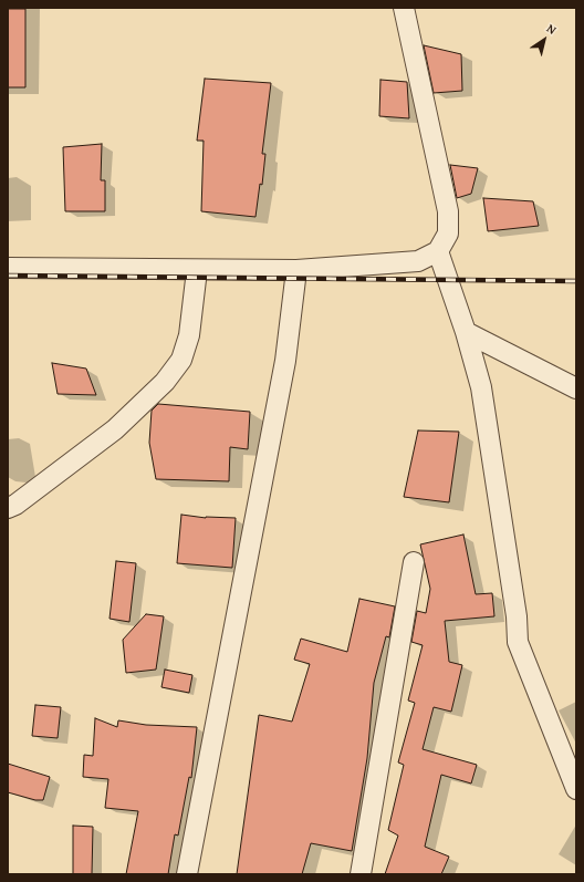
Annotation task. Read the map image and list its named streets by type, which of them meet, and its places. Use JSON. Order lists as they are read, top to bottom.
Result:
{
  "north": "top right"
}
